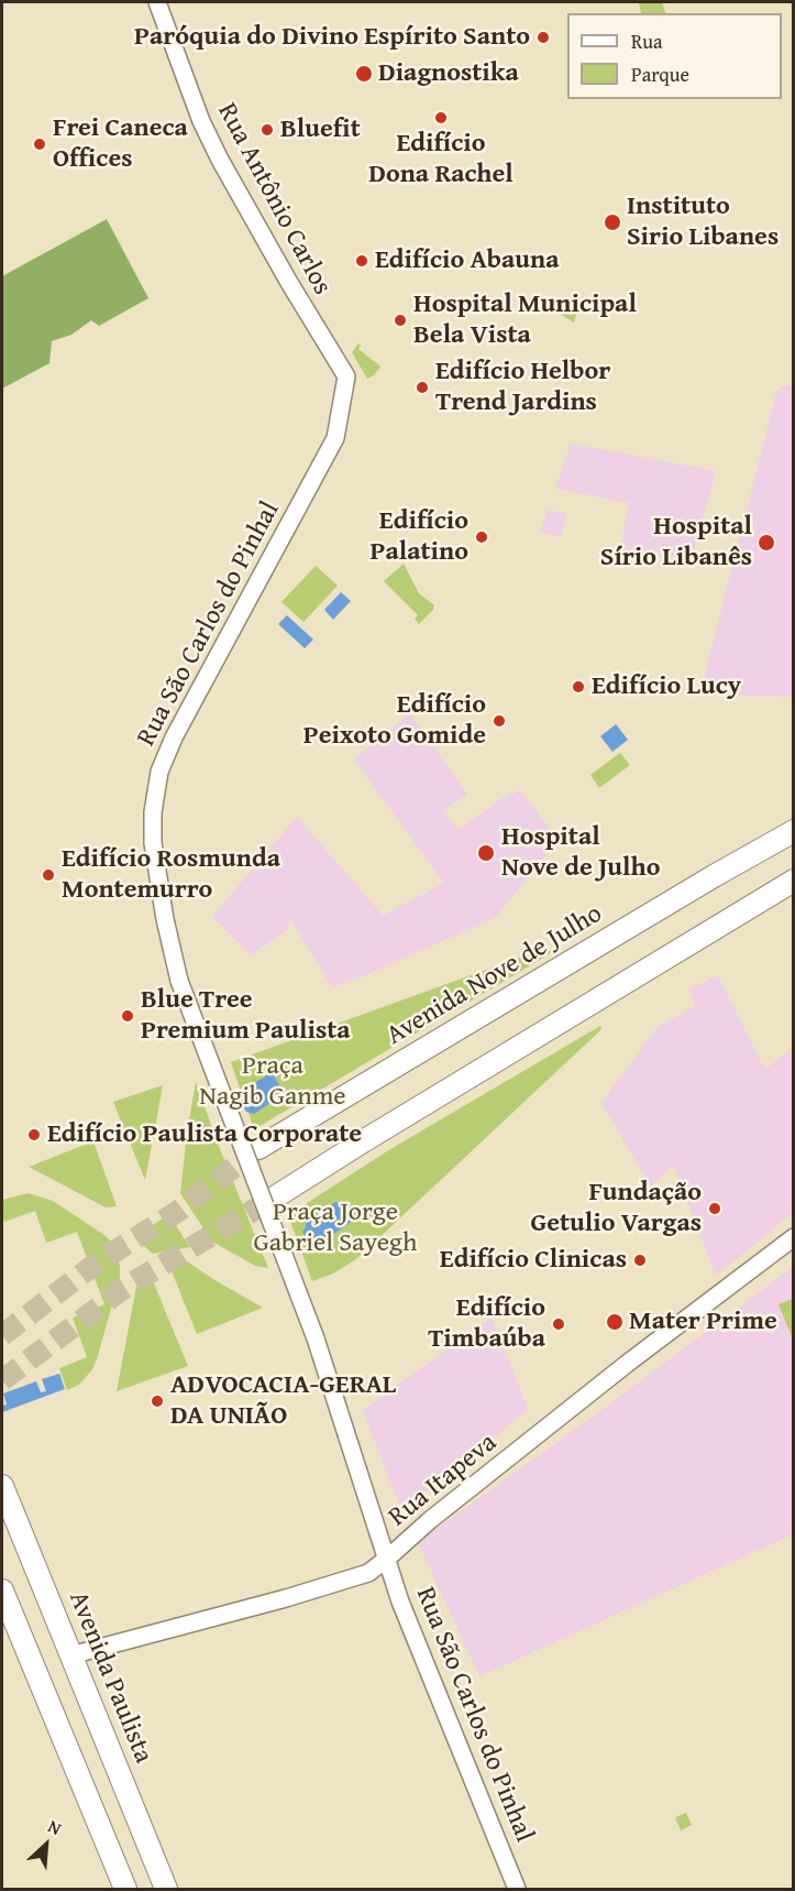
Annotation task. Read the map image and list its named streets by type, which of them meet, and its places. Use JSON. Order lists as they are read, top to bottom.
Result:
{
  "streets": {
    "main road": ["Avenida Nove de Julho", "Avenida Paulista"],
    "street": ["Rua Antônio Carlos", "Rua São Carlos do Pinhal", "Rua Itapeva"]
  },
  "crossings": [
    ["Rua Antônio Carlos", "Rua São Carlos do Pinhal"],
    ["Rua São Carlos do Pinhal", "Rua Itapeva"],
    ["Rua Itapeva", "Avenida Paulista"]
  ],
  "parks": ["Praça Nagib Ganme", "Praça Jorge Gabriel Sayegh"],
  "places": [
    "Paróquia do Divino Espírito Santo",
    "Diagnostika",
    "Edifício Dona Rachel",
    "Bluefit",
    "Frei Caneca Offices",
    "Instituto Sirio Libanes",
    "Edifício Abauna",
    "Hospital Municipal Bela Vista",
    "Edifício Helbor Trend Jardins",
    "Edifício Palatino",
    "Hospital Sírio Libanês",
    "Edifício Lucy",
    "Edifício Peixoto Gomide",
    "Hospital Nove de Julho",
    "Edifício Rosmunda Montemurro",
    "Blue Tree Premium Paulista",
    "Edifício Paulista Corporate",
    "Fundação Getulio Vargas",
    "Edifício Clinicas",
    "Mater Prime",
    "Edifício Timbaúba",
    "ADVOCACIA-GERAL DA UNIÃO"
  ],
  "legend": ["Rua", "Parque"],
  "north": "top right"
}
